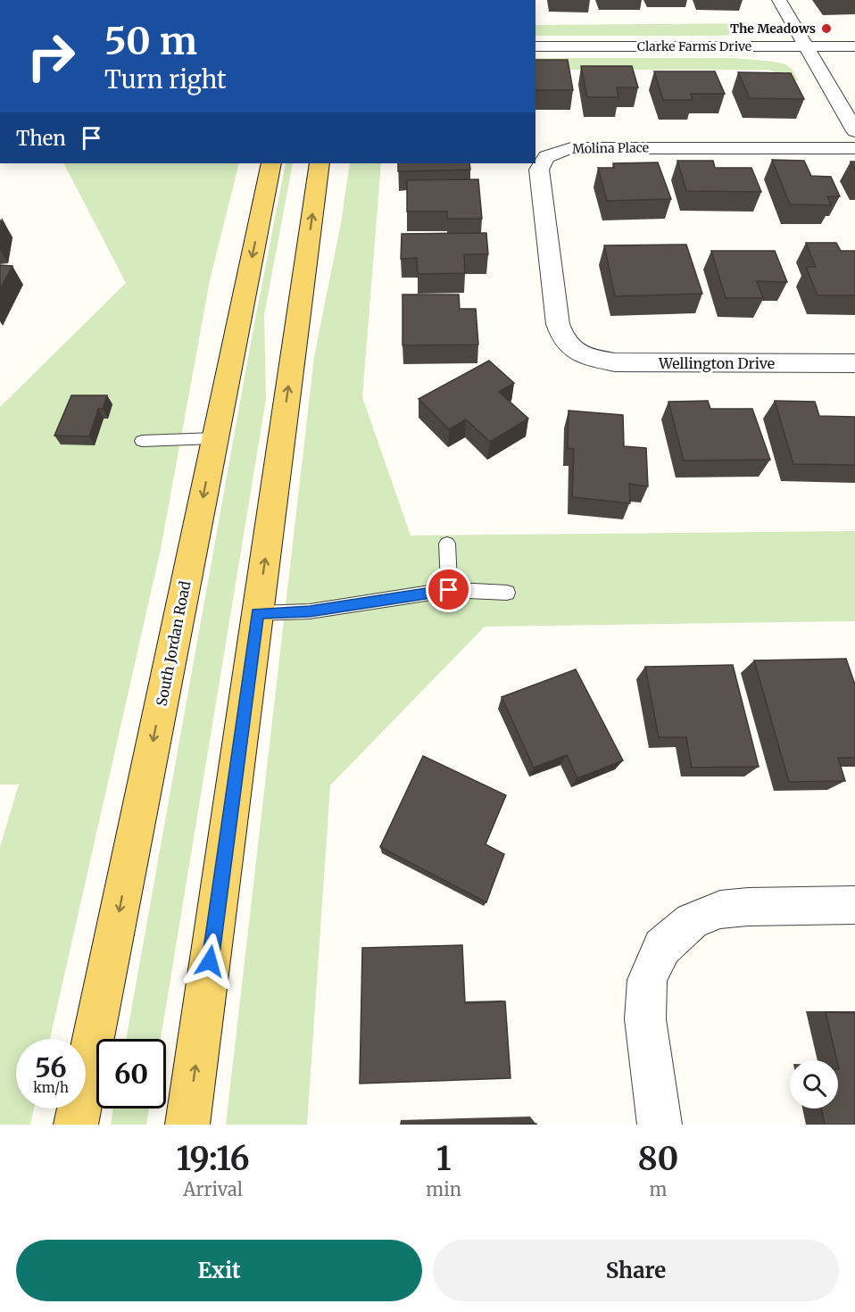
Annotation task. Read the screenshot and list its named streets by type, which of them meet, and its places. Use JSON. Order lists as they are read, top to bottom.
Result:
{
  "streets": {
    "main road": ["South Jordan Road"],
    "street": ["Clarke Farms Drive", "Molina Place", "Wellington Drive"]
  },
  "crossings": [
    ["Molina Place", "Wellington Drive"]
  ],
  "places": ["The Meadows"],
  "page": {
    "turn": ["50 m", "Turn right"],
    "then": "Then",
    "speed": "56 km/h",
    "limit": "60",
    "eta": [
      "19:16",
      "Arrival",
      "1",
      "min",
      "80",
      "m"
    ],
    "buttons": ["Exit", "Share"]
  }
}
